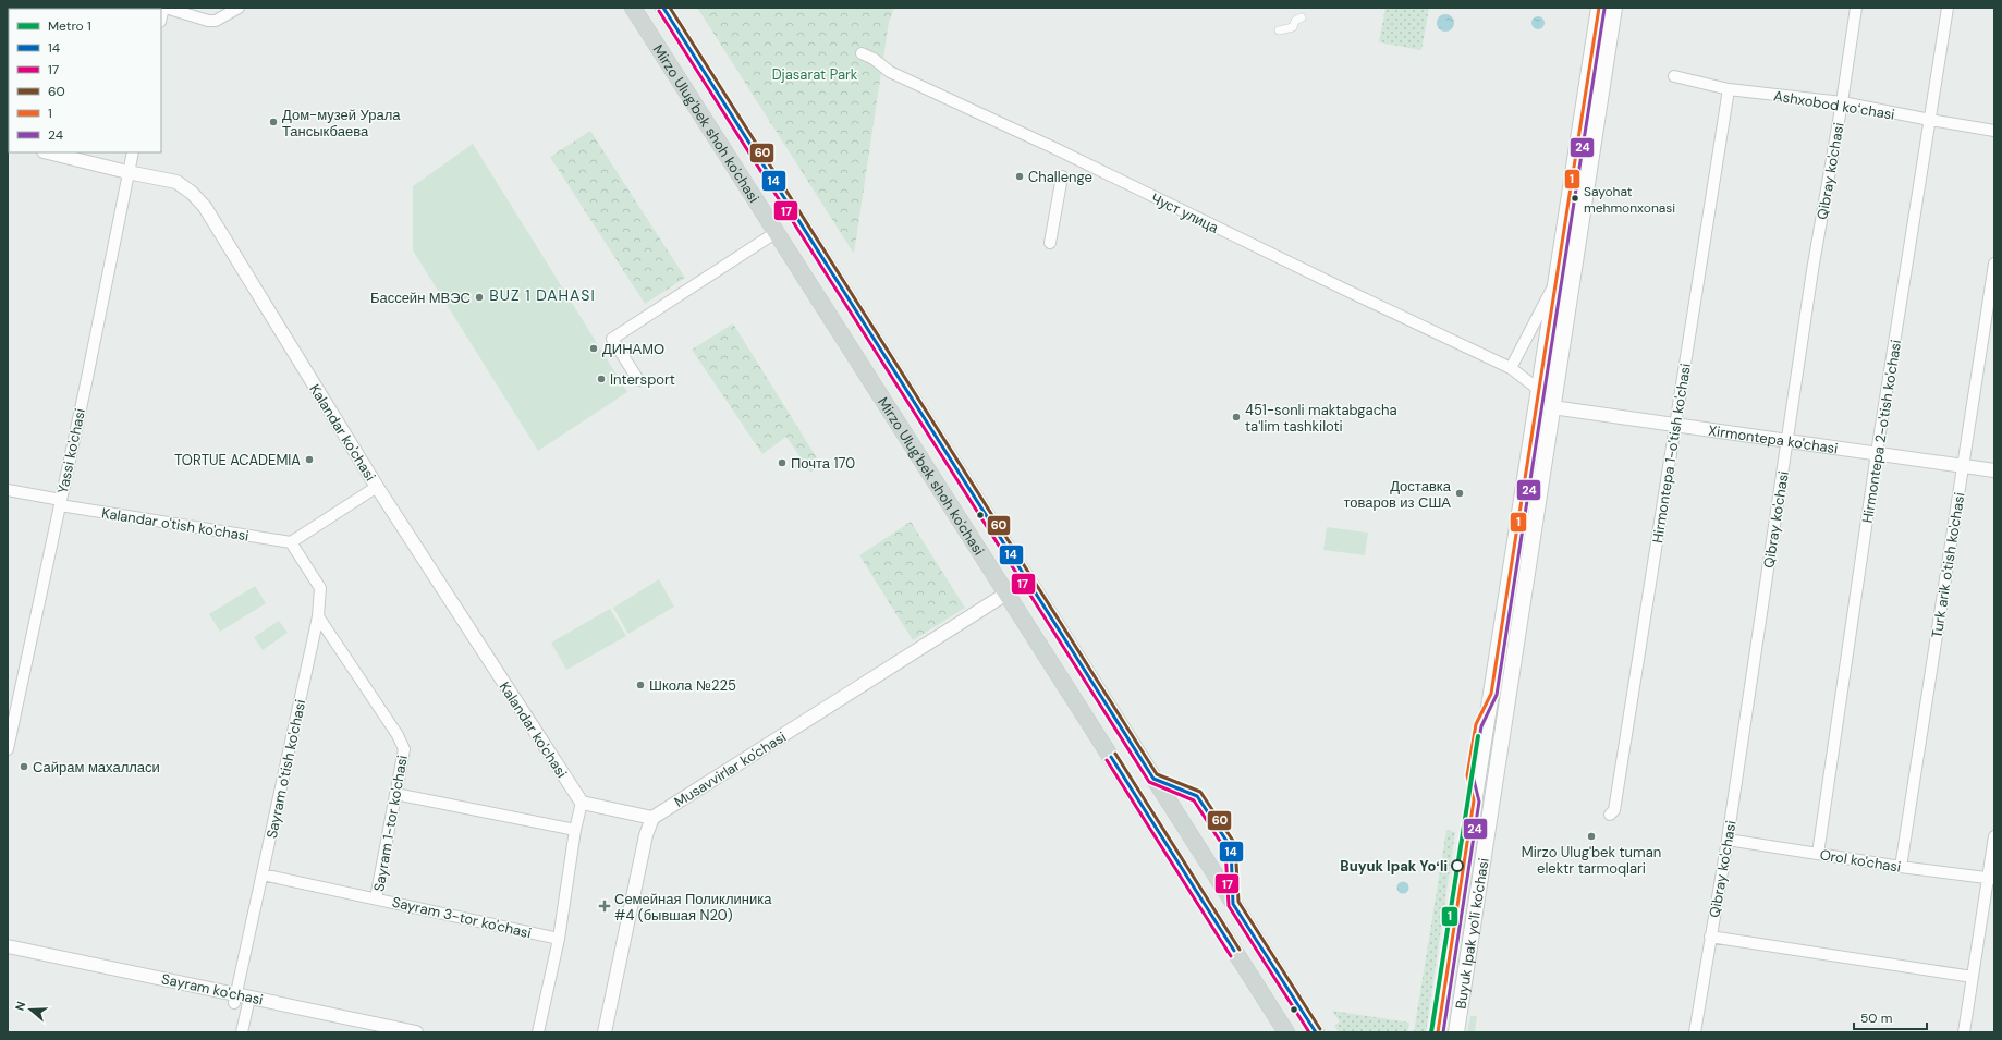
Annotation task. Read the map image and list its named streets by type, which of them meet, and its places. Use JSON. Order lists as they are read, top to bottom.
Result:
{
  "streets": {
    "main road": ["Mirzo Ulug'bek shoh ko'chasi", "Xirmontepa ko'chasi", "Buyuk Ipak yo'li ko'chasi"],
    "street": [
      "Ashxobod koʻchasi",
      "Qibray ko'chasi",
      "Чуст улица",
      "Hirmontepa 2-o'tish ko'chasi",
      "Kalandar ko'chasi",
      "Yassi ko'chasi",
      "Hirmontepa 1-o'tish ko'chasi",
      "Kalandar o'tish ko'chasi",
      "Turk arik o'tish ko'chasi",
      "Sayram o'tish ko'chasi",
      "Musavvirlar ko'chasi",
      "Sayram 1-tor ko'chasi",
      "Orol ko'chasi",
      "Sayram 3-tor ko'chasi",
      "Sayram ko'chasi"
    ]
  },
  "crossings": [
    ["Ashxobod koʻchasi", "Qibray ko'chasi"],
    ["Ashxobod koʻchasi", "Hirmontepa 2-o'tish ko'chasi"],
    ["Ashxobod koʻchasi", "Hirmontepa 1-o'tish ko'chasi"],
    ["Mirzo Ulug'bek shoh ko'chasi", "Musavvirlar ko'chasi"],
    ["Qibray ko'chasi", "Xirmontepa ko'chasi"],
    ["Qibray ko'chasi", "Orol ko'chasi"],
    ["Hirmontepa 2-o'tish ko'chasi", "Xirmontepa ko'chasi"],
    ["Hirmontepa 2-o'tish ko'chasi", "Orol ko'chasi"],
    ["Kalandar ko'chasi", "Yassi ko'chasi"],
    ["Xirmontepa ko'chasi", "Hirmontepa 1-o'tish ko'chasi"],
    ["Xirmontepa ko'chasi", "Turk arik o'tish ko'chasi"],
    ["Xirmontepa ko'chasi", "Buyuk Ipak yo'li ko'chasi"],
    ["Yassi ko'chasi", "Kalandar o'tish ko'chasi"],
    ["Kalandar o'tish ko'chasi", "Sayram o'tish ko'chasi"],
    ["Turk arik o'tish ko'chasi", "Orol ko'chasi"],
    ["Sayram o'tish ko'chasi", "Sayram 1-tor ko'chasi"],
    ["Sayram o'tish ko'chasi", "Sayram 3-tor ko'chasi"],
    ["Sayram o'tish ko'chasi", "Sayram ko'chasi"],
    ["Sayram 1-tor ko'chasi", "Sayram 3-tor ko'chasi"]
  ],
  "districts": ["BUZ 1 DAHASI"],
  "parks": ["Djasarat Park"],
  "places": {
    "other": [
      "Дом-музей Урала Тансыкбаева",
      "Challenge",
      "Sayohat mehmonxonasi",
      "Бассейн МВЭС",
      "ДИНАМО",
      "Intersport",
      "451-sonli maktabgacha ta'lim tashkiloti",
      "TORTUE ACADEMIA",
      "Почта 170",
      "Доставка товаров из США",
      "Школа №225",
      "Сайрам махалласи",
      "Mirzo Ulug'bek tuman elektr tarmoqlari",
      "Buyuk Ipak Yoʻli"
    ],
    "health": ["Семейная Поликлиника #4 (бывшая N20)"]
  },
  "lines": [
    "transit line 14",
    "transit line 60",
    "transit line 1",
    "transit line 24",
    "transit line 17",
    "metro line 1"
  ],
  "legend": [
    "Metro 1",
    "14",
    "17",
    "60",
    "1",
    "24"
  ],
  "scale_bar": "50 m",
  "north": "left"
}
